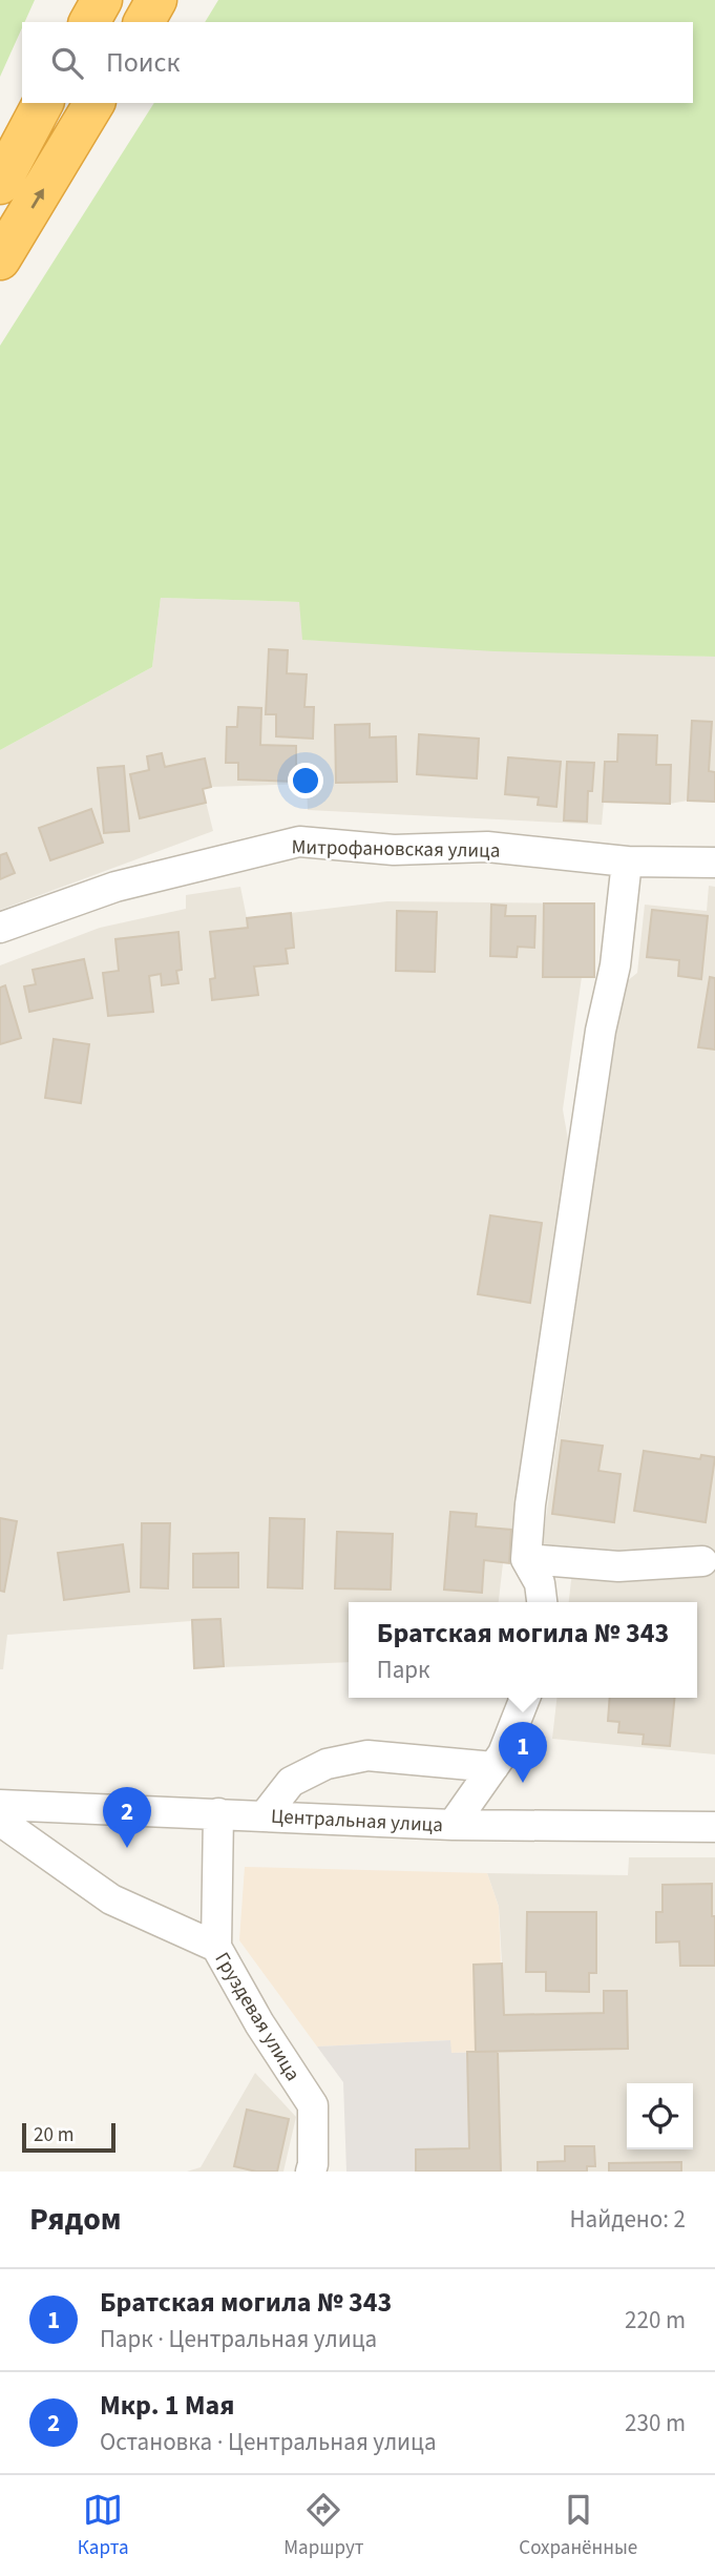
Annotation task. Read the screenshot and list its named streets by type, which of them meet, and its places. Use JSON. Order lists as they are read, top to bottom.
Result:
{
  "streets": {
    "street": ["Митрофановская улица", "Центральная улица", "Груздевая улица"]
  },
  "crossings": [
    ["Центральная улица", "Груздевая улица"]
  ],
  "scale_bar": "20 m",
  "page": {
    "search": "Поиск",
    "popup": ["Братская могила № 343", "Парк"],
    "pins": ["1", "2"],
    "scale": "20 m",
    "heading": ["Рядом", "Найдено: 2"],
    "list": [
      {
        "mark": "1",
        "name": "Братская могила № 343",
        "note": "Парк · Центральная улица",
        "value": "220 m"
      },
      {
        "mark": "2",
        "name": "Мкр. 1 Мая",
        "note": "Остановка · Центральная улица",
        "value": "230 m"
      }
    ],
    "nav": ["Карта", "Маршрут", "Сохранённые"]
  }
}
